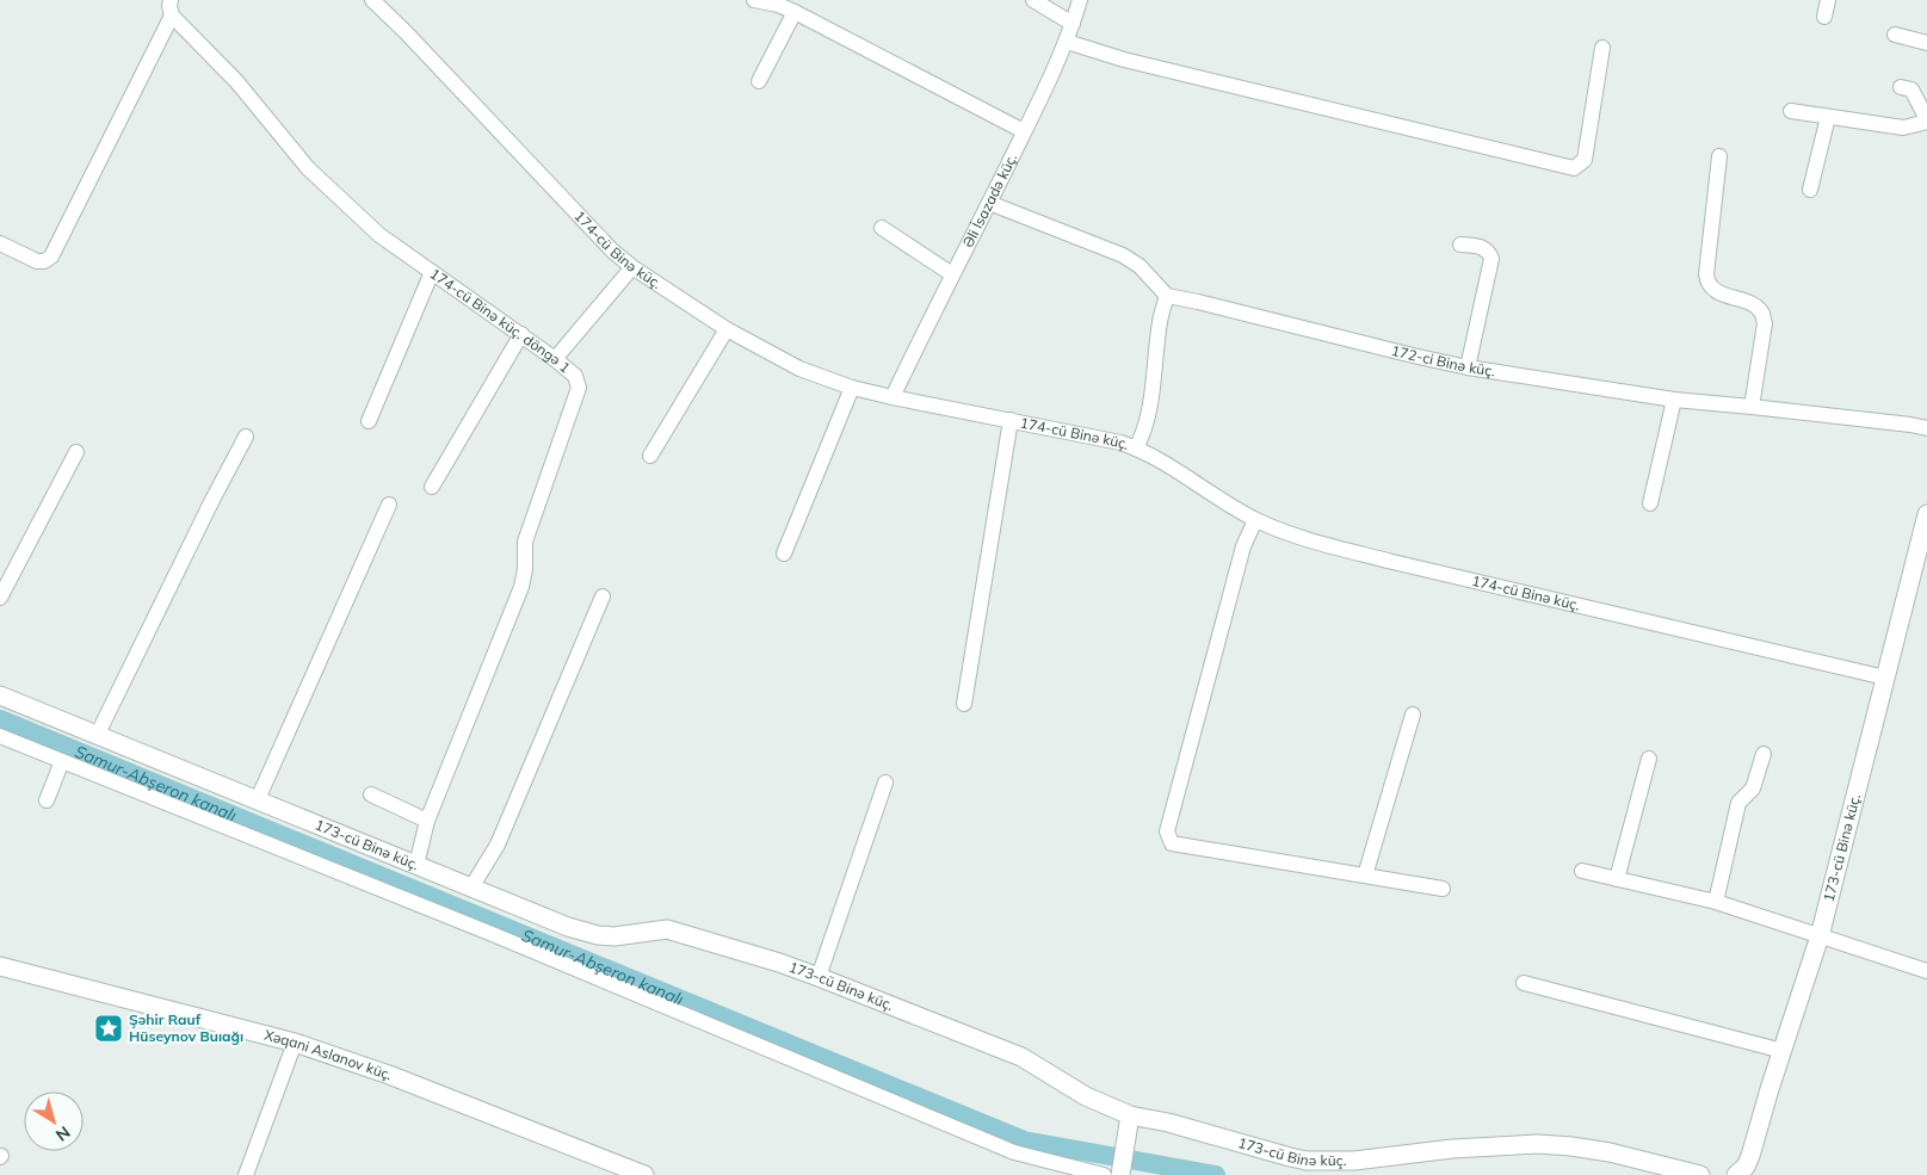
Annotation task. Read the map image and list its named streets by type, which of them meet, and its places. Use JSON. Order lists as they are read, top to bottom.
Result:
{
  "streets": {
    "street": [
      "Əli İsazadə küç.",
      "174-cü Binə küç.",
      "174-cü Binə küç. döngə 1",
      "172-ci Binə küç.",
      "173-cü Binə küç.",
      "Xəqani Aslanov küç."
    ]
  },
  "crossings": [
    ["Əli İsazadə küç.", "174-cü Binə küç."],
    ["174-cü Binə küç.", "173-cü Binə küç."],
    ["174-cü Binə küç. döngə 1", "173-cü Binə küç."]
  ],
  "water": ["Samur-Abşeron kanalı"],
  "places": {
    "place": ["Şəhir Rauf Hüseynov Buıağı"]
  },
  "north": "bottom right"
}
